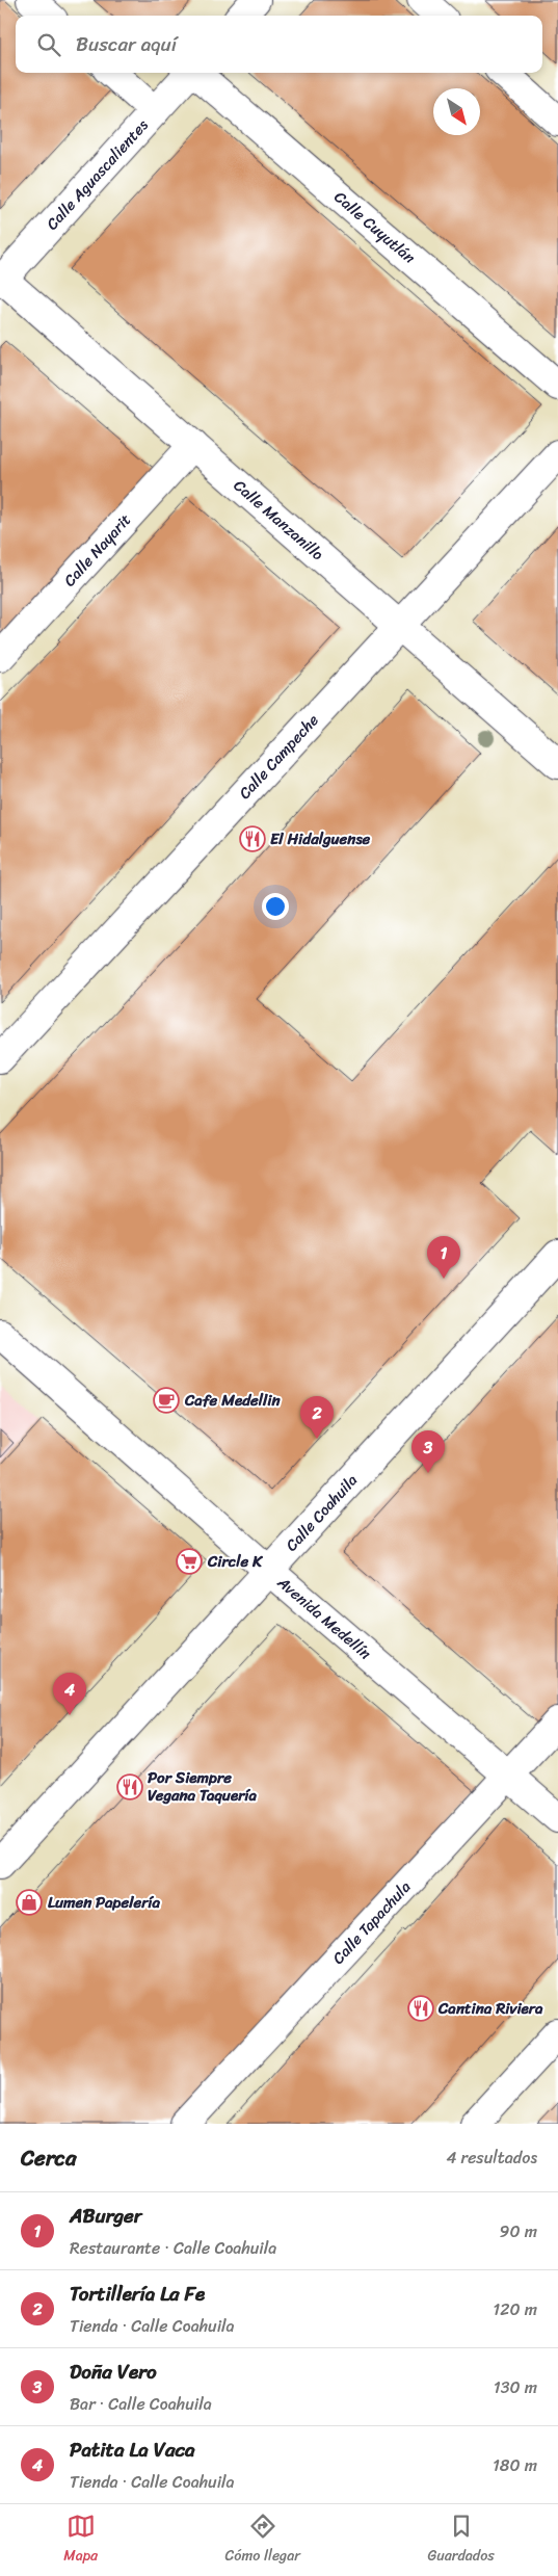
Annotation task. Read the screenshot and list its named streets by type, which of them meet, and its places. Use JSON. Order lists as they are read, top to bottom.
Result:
{
  "streets": {
    "street": [
      "Calle Aguascalientes",
      "Calle Cuyutlán",
      "Calle Manzanillo",
      "Calle Nayarit",
      "Calle Campeche",
      "Calle Coahuila",
      "Avenida Medellín",
      "Calle Tapachula"
    ]
  },
  "crossings": [
    ["Calle Aguascalientes", "Calle Manzanillo"],
    ["Calle Manzanillo", "Calle Nayarit"],
    ["Calle Manzanillo", "Calle Campeche"],
    ["Calle Coahuila", "Avenida Medellín"],
    ["Avenida Medellín", "Calle Tapachula"]
  ],
  "places": {
    "restaurant": ["El Hidalguense", "Por Siempre Vegana Taquería", "Cantina Riviera"],
    "cafe": ["Cafe Medellin"],
    "supermarket": ["Circle K"],
    "shop": ["Lumen Papelería"]
  },
  "north": "bottom right",
  "page": {
    "search": "Buscar aquí",
    "pins": [
      "1",
      "2",
      "3",
      "4"
    ],
    "heading": ["Cerca", "4 resultados"],
    "list": [
      {
        "mark": "1",
        "name": "ABurger",
        "note": "Restaurante · Calle Coahuila",
        "value": "90 m"
      },
      {
        "mark": "2",
        "name": "Tortillería La Fe",
        "note": "Tienda · Calle Coahuila",
        "value": "120 m"
      },
      {
        "mark": "3",
        "name": "Doña Vero",
        "note": "Bar · Calle Coahuila",
        "value": "130 m"
      },
      {
        "mark": "4",
        "name": "Patita La Vaca",
        "note": "Tienda · Calle Coahuila",
        "value": "180 m"
      }
    ],
    "nav": ["Mapa", "Cómo llegar", "Guardados"]
  }
}
